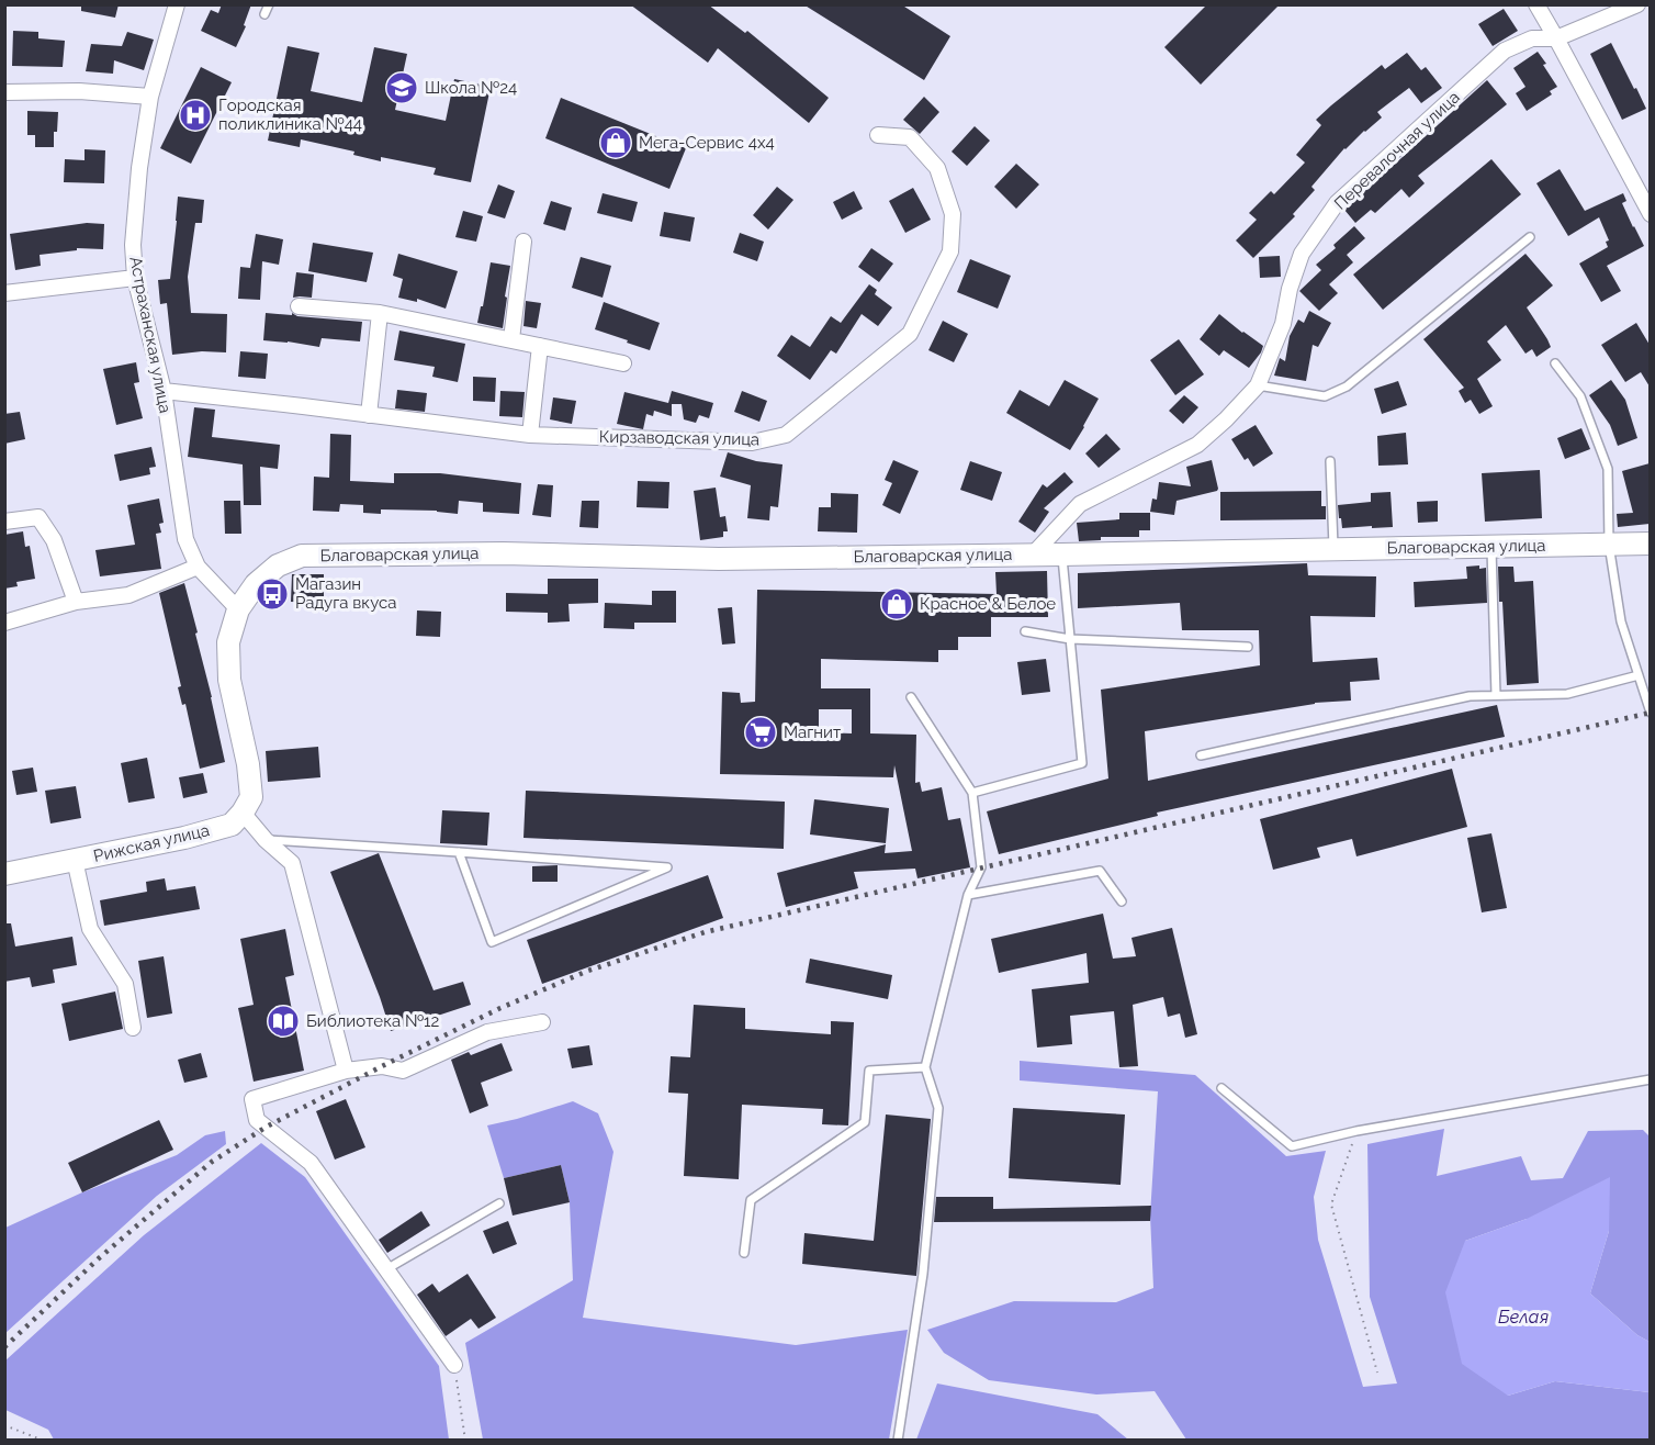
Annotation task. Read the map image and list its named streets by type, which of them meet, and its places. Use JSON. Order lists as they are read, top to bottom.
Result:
{
  "streets": {
    "street": [
      "Перевалочная улица",
      "Астраханская улица",
      "Кирзаводская улица",
      "Благоварская улица",
      "Рижская улица"
    ]
  },
  "crossings": [
    ["Перевалочная улица", "Благоварская улица"],
    ["Астраханская улица", "Кирзаводская улица"],
    ["Астраханская улица", "Благоварская улица"]
  ],
  "water": ["Белая"],
  "places": {
    "school or university": ["Школа №24"],
    "hospital": ["Городская поликлиника №44"],
    "shop": ["Мега-Сервис 4х4", "Красное & Белое"],
    "bus stop": ["Магазин Радуга вкуса"],
    "supermarket": ["Магнит"],
    "library": ["Библиотека №12"]
  }
}
